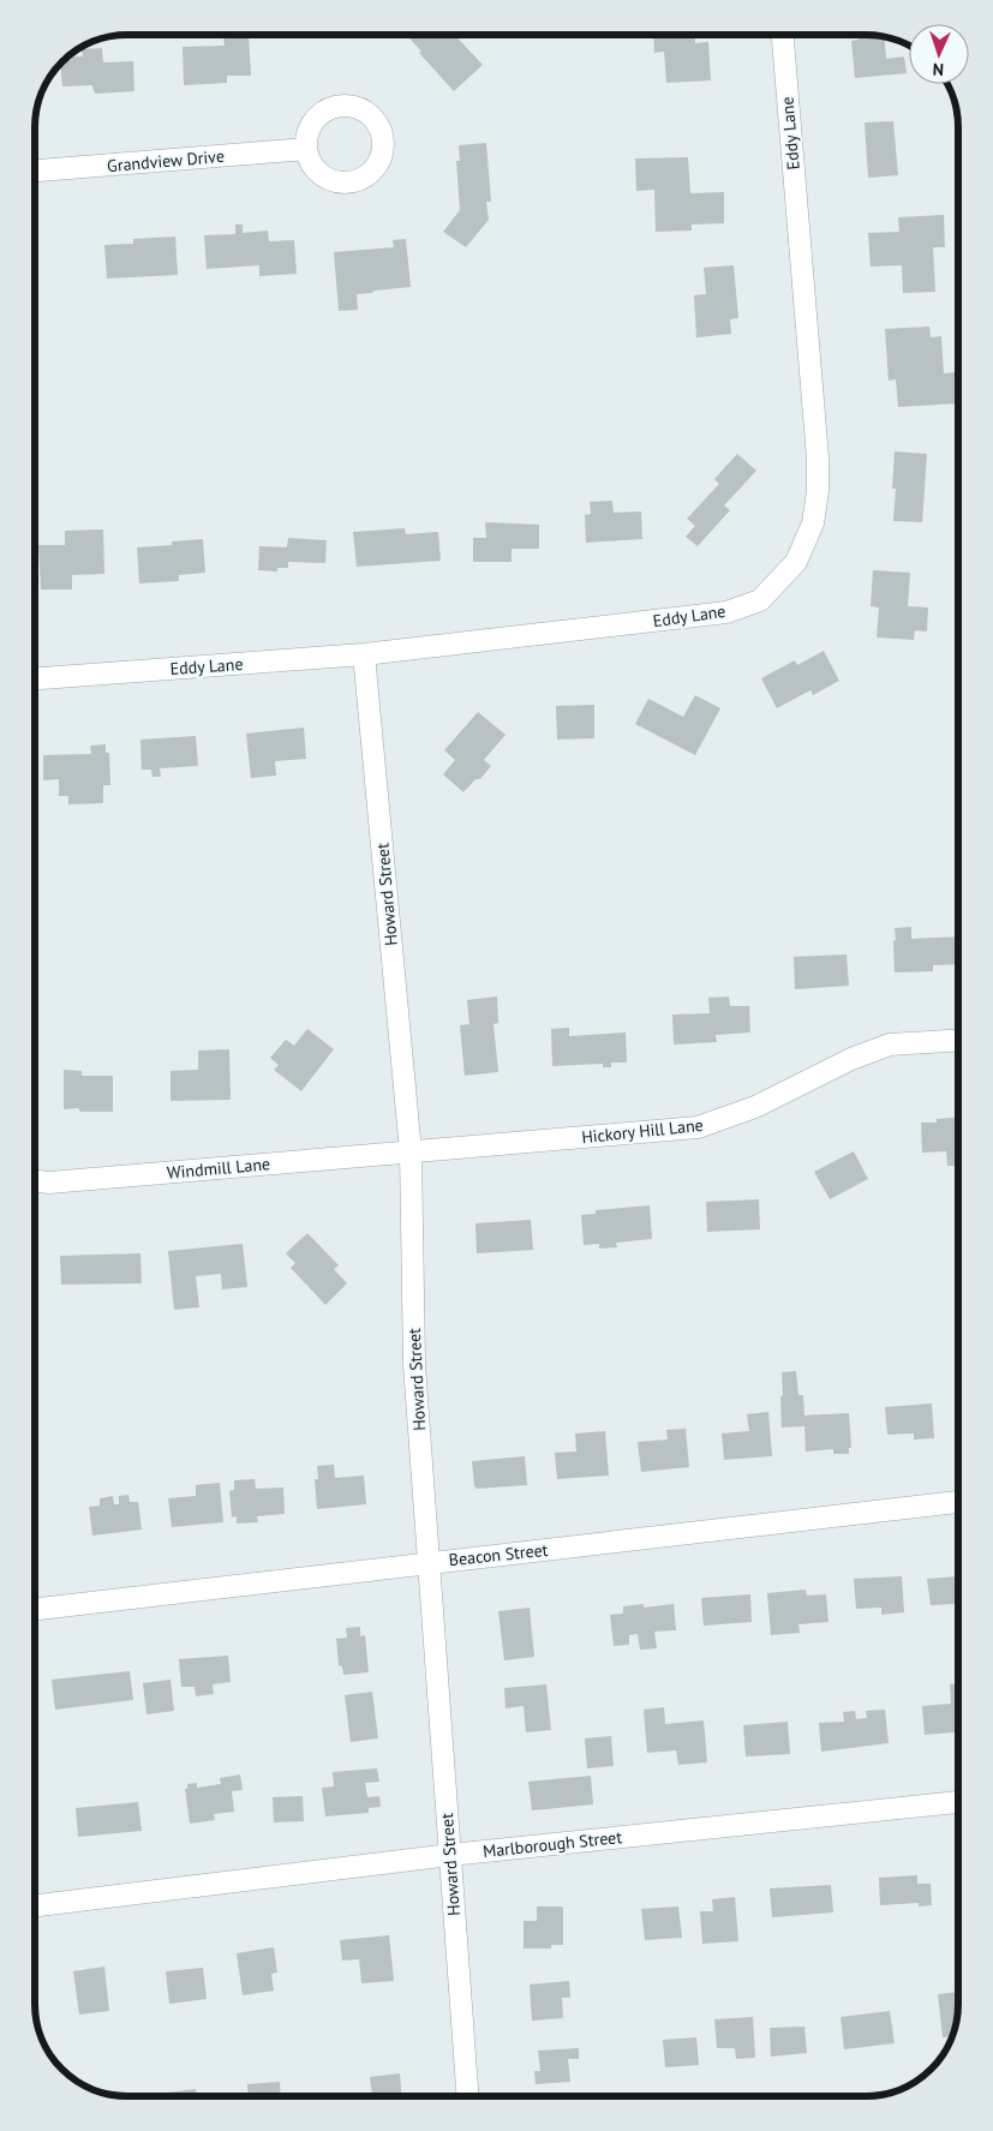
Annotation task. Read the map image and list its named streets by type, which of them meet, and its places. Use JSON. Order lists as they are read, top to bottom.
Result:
{
  "streets": {
    "street": [
      "Eddy Lane",
      "Grandview Drive",
      "Howard Street",
      "Hickory Hill Lane",
      "Windmill Lane",
      "Beacon Street",
      "Marlborough Street"
    ]
  },
  "crossings": [
    ["Eddy Lane", "Howard Street"],
    ["Howard Street", "Hickory Hill Lane"],
    ["Howard Street", "Windmill Lane"],
    ["Howard Street", "Beacon Street"],
    ["Howard Street", "Marlborough Street"],
    ["Hickory Hill Lane", "Windmill Lane"]
  ],
  "north": "bottom"
}
